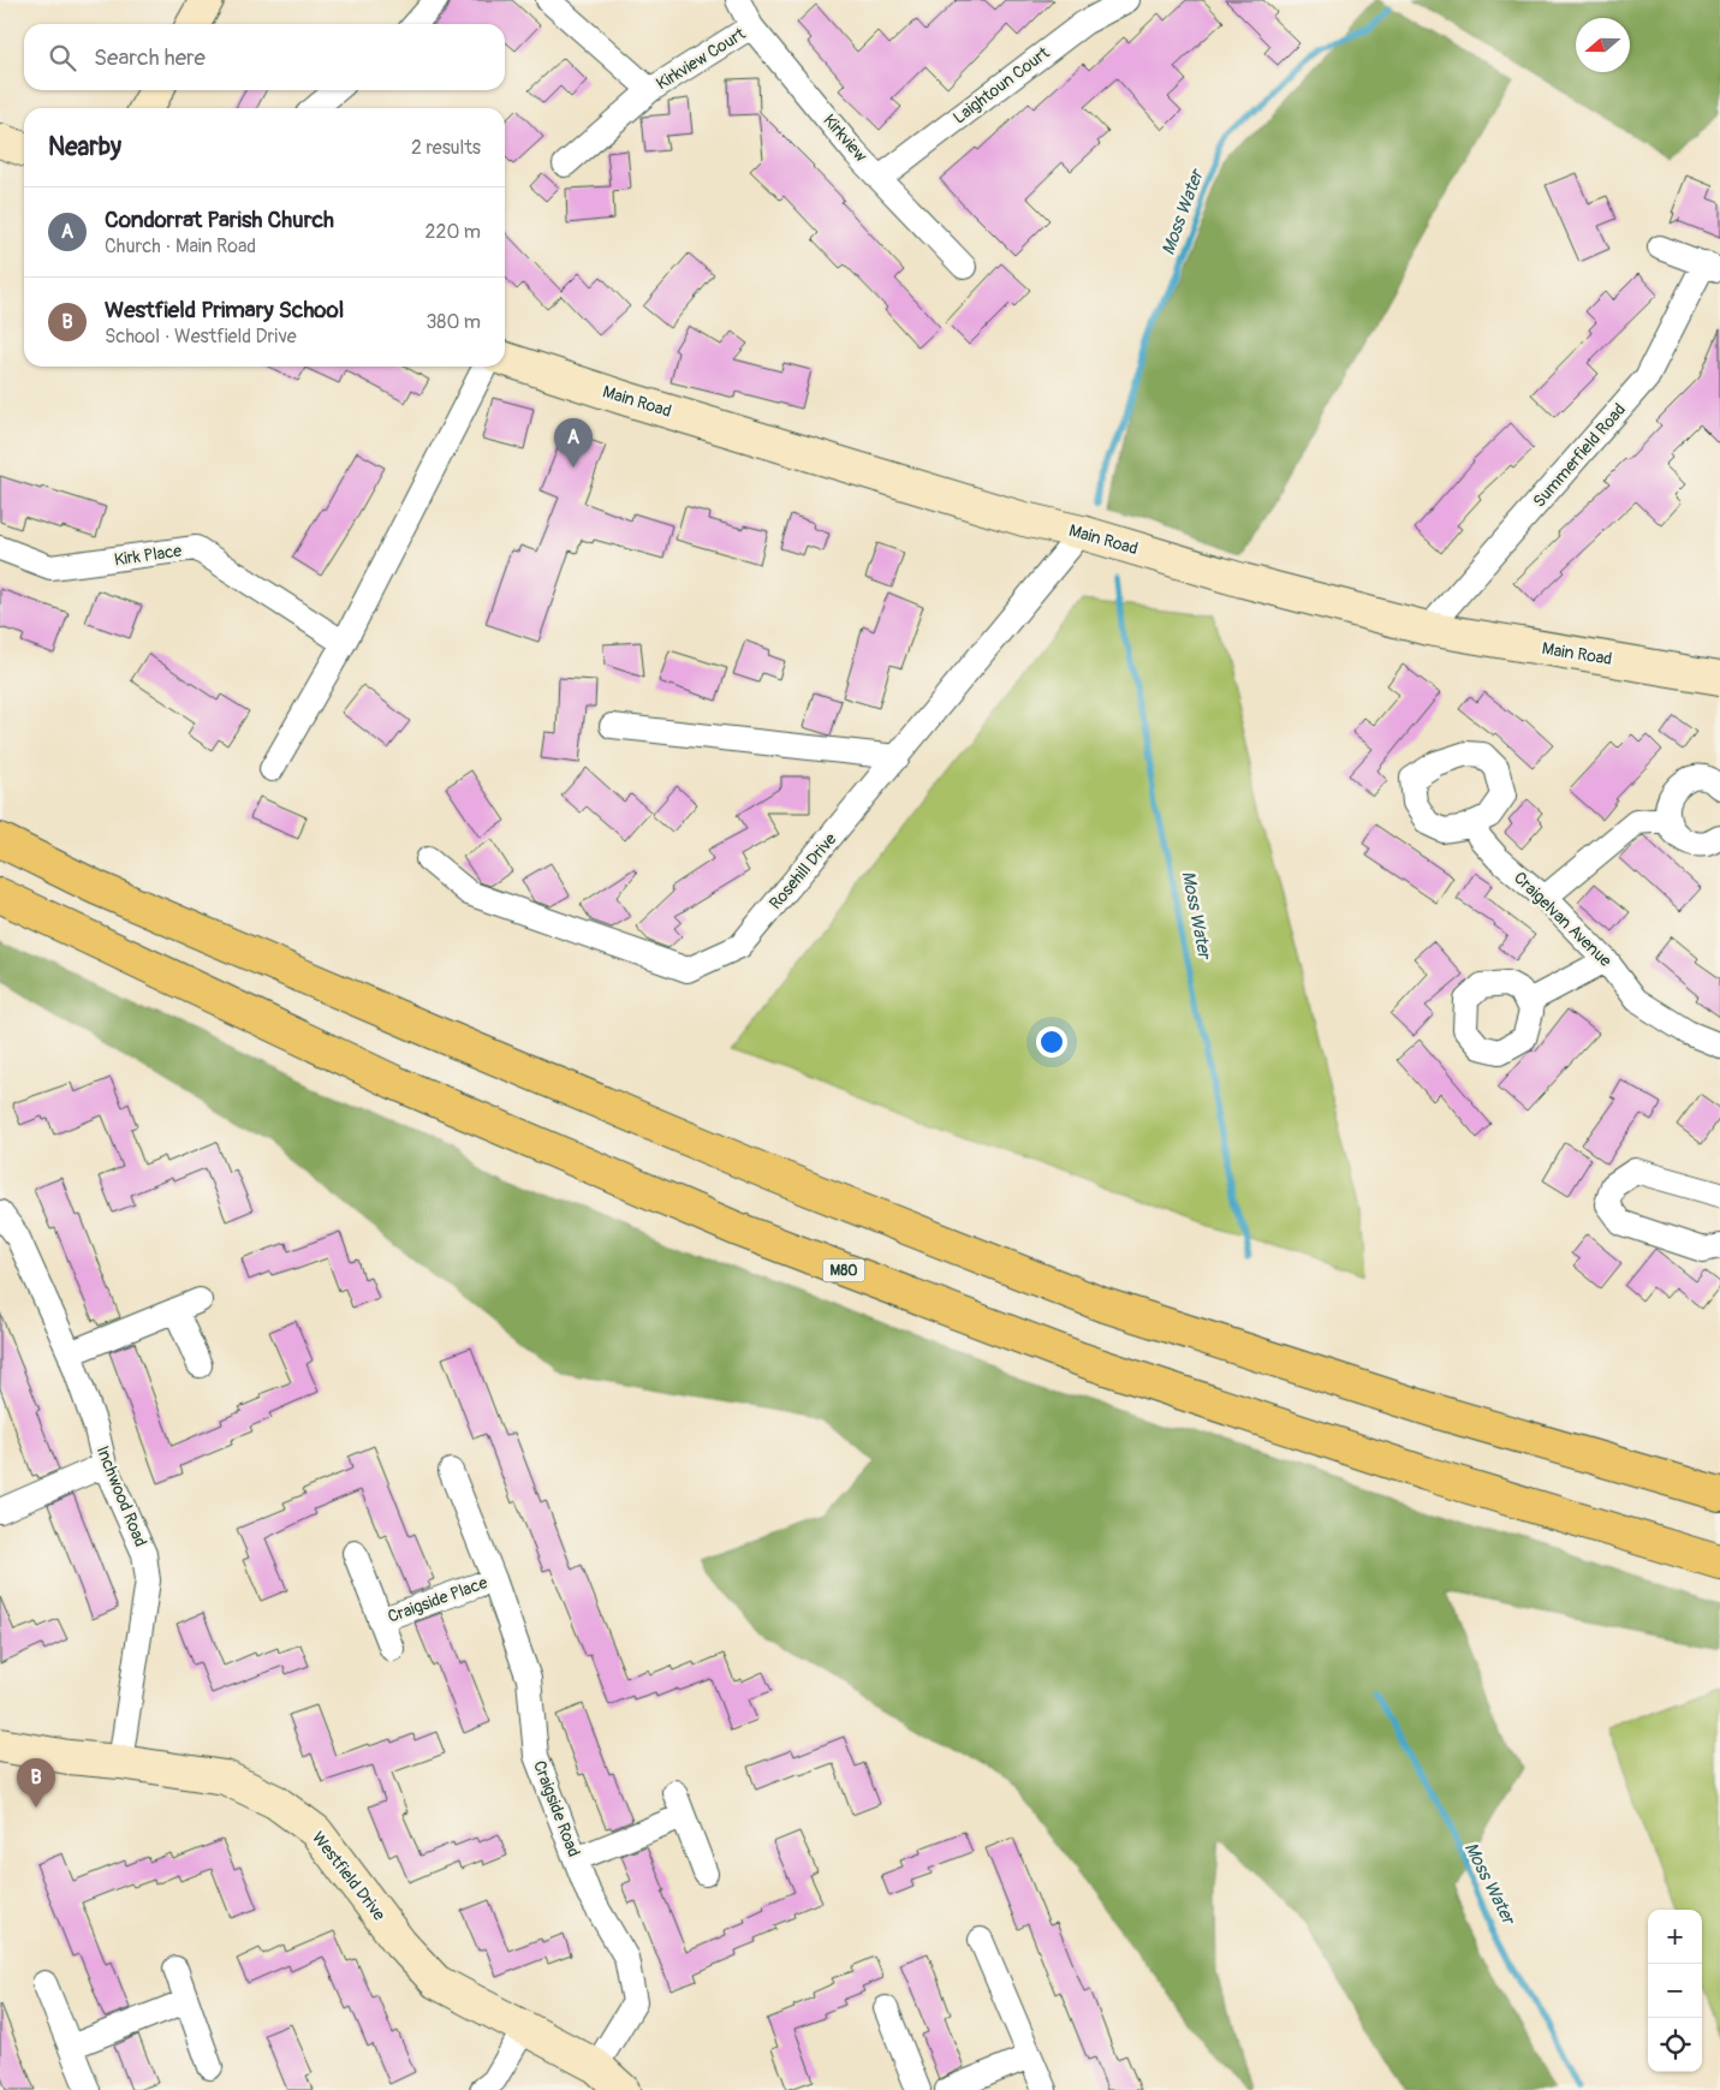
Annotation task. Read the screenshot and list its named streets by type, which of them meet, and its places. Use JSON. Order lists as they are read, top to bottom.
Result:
{
  "streets": {
    "highway": ["M80"],
    "street": [
      "Kirkview Court",
      "Laightoun Court",
      "Kirkview",
      "Main Road",
      "Summerfield Road",
      "Kirk Place",
      "Rosehill Drive",
      "Craigelvan Avenue",
      "Inchwood Road",
      "Craigside Place",
      "Craigside Road",
      "Westfield Drive"
    ]
  },
  "crossings": [
    ["Kirkview Court", "Kirkview"],
    ["Laightoun Court", "Kirkview"],
    ["Main Road", "Summerfield Road"],
    ["Main Road", "Rosehill Drive"],
    ["Inchwood Road", "Westfield Drive"],
    ["Craigside Place", "Craigside Road"],
    ["Craigside Road", "Westfield Drive"]
  ],
  "water": ["Moss Water"],
  "north": "left",
  "page": {
    "search": "Search here",
    "heading": ["Nearby", "2 results"],
    "list": [
      {
        "mark": "A",
        "name": "Condorrat Parish Church",
        "note": "Church · Main Road",
        "value": "220 m"
      },
      {
        "mark": "B",
        "name": "Westfield Primary School",
        "note": "School · Westfield Drive",
        "value": "380 m"
      }
    ],
    "pins": ["A", "B"],
    "map_buttons": ["+", "−"]
  }
}
